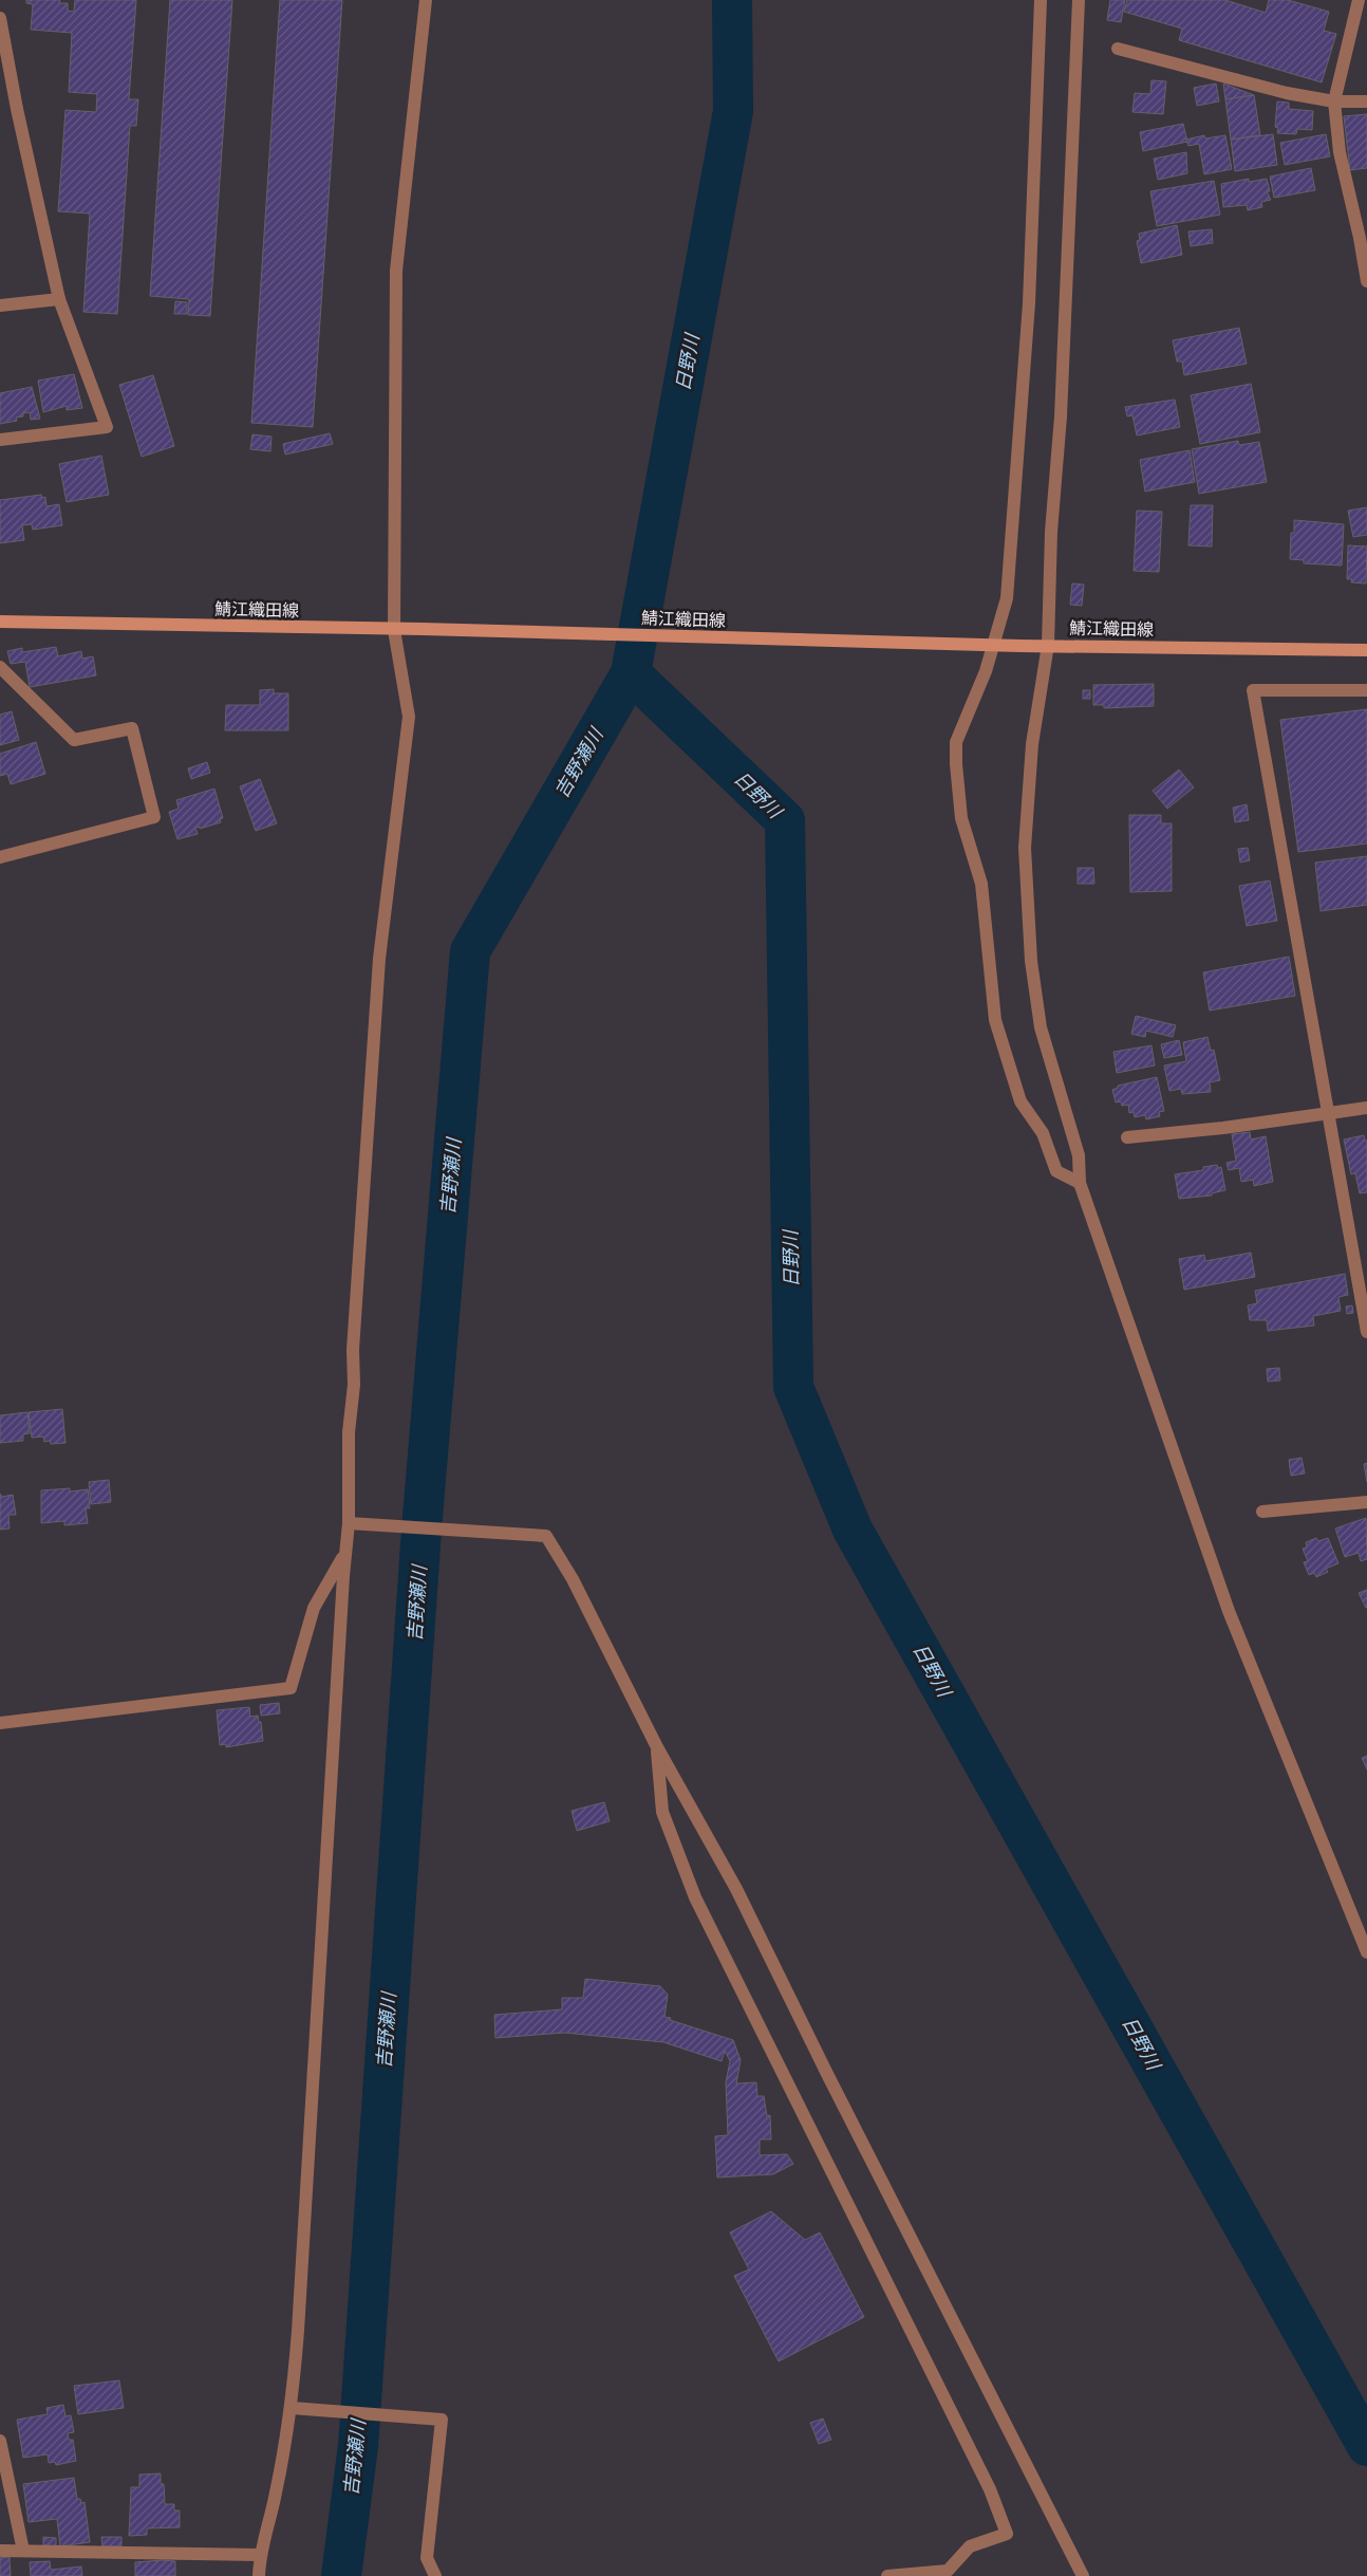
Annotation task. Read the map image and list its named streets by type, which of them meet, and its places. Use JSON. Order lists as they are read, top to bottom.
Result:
{
  "streets": {
    "main road": ["鯖江織田線"]
  },
  "water": ["日野川", "吉野瀬川"]
}
